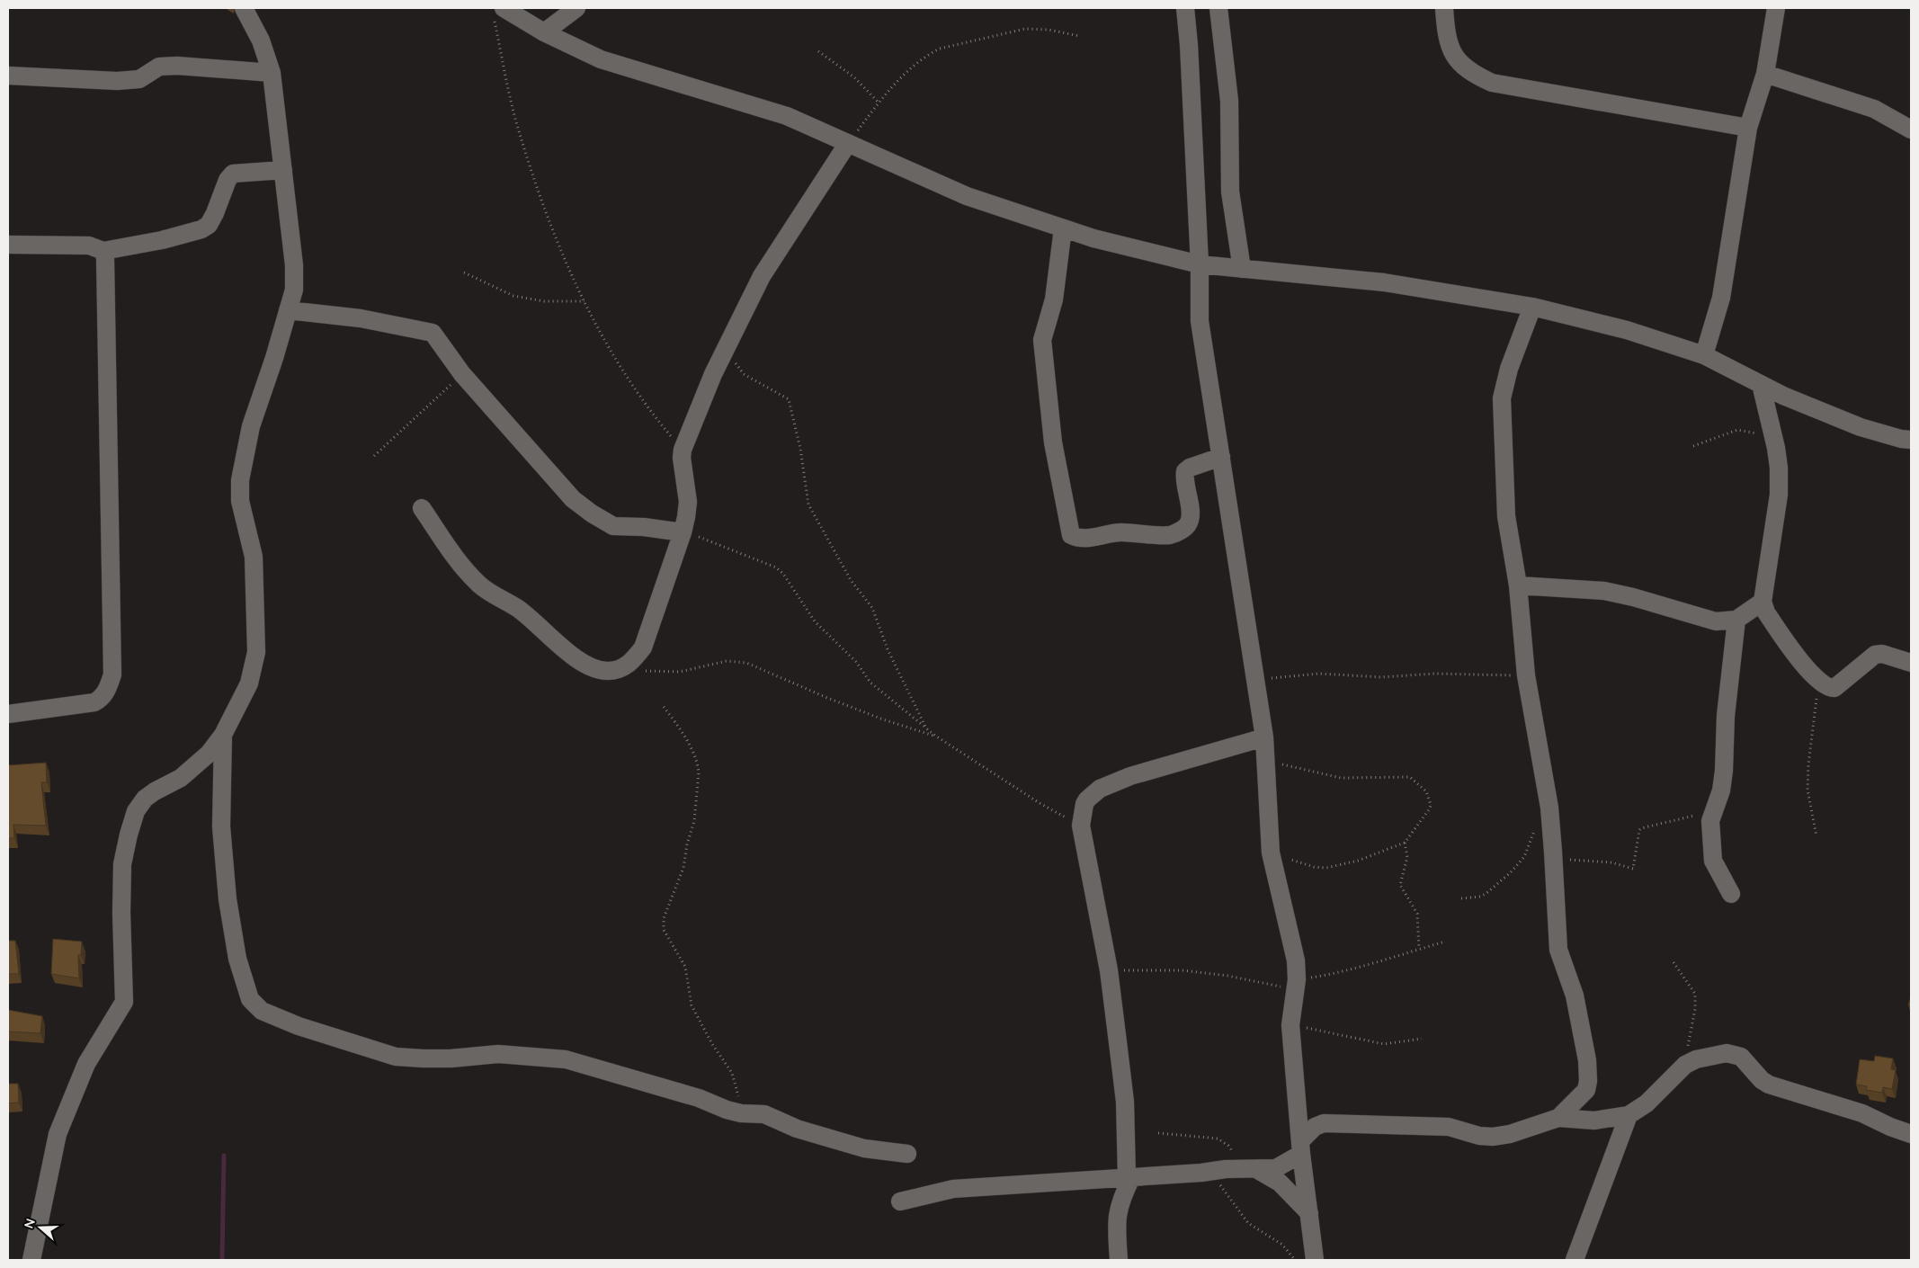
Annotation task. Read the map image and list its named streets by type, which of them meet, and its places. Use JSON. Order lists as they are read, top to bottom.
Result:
{
  "north": "left"
}
